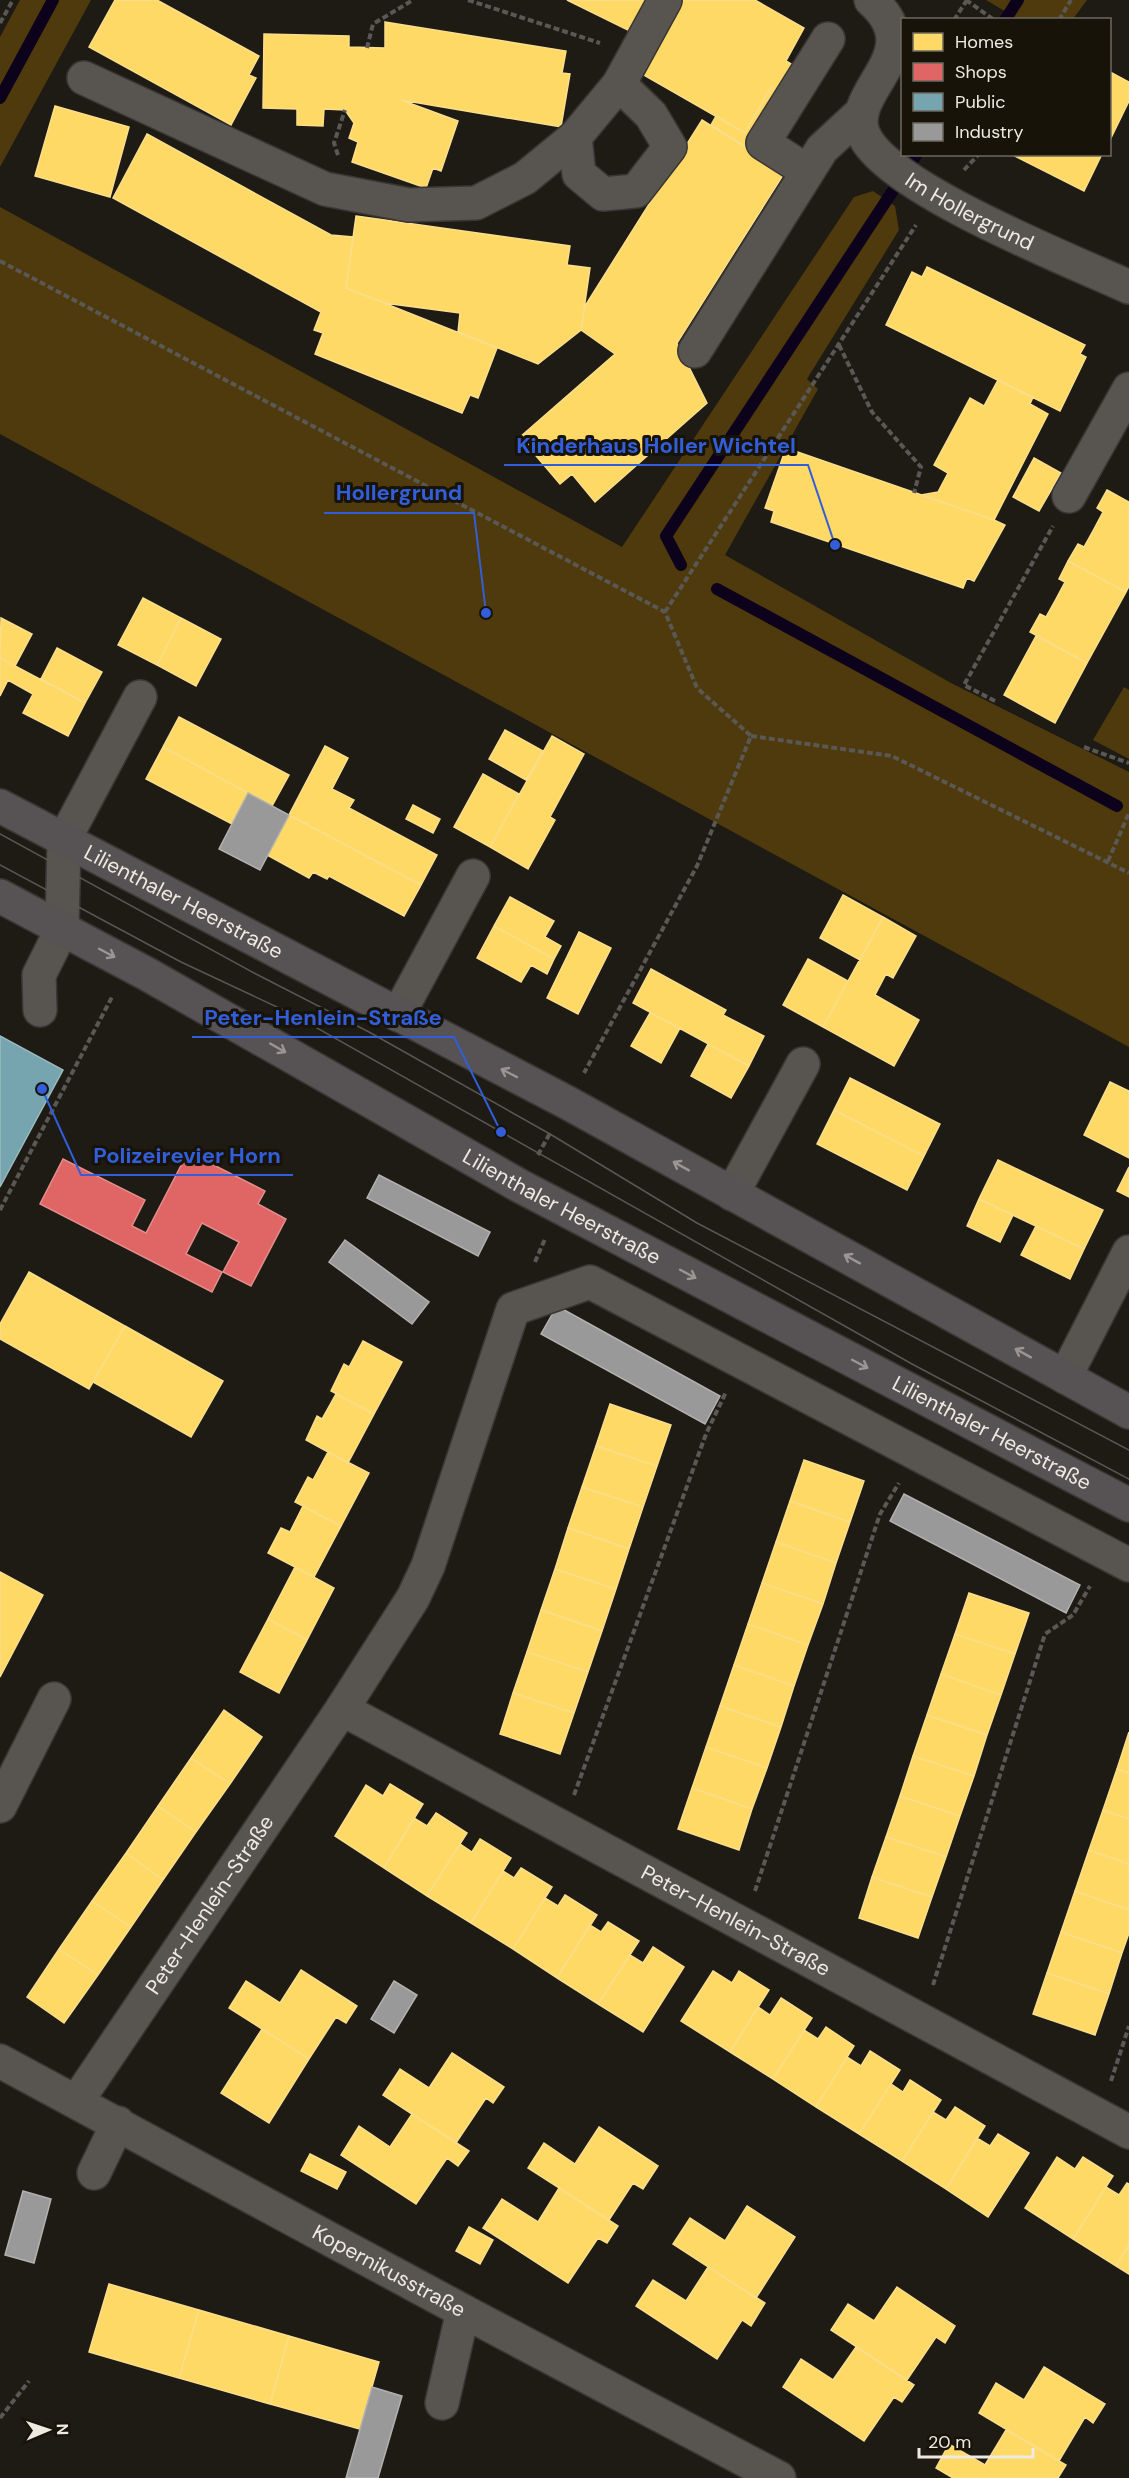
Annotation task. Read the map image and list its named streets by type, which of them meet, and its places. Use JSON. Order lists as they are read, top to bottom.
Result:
{
  "streets": {
    "main road": ["Lilienthaler Heerstraße"],
    "street": ["Im Hollergrund", "Peter-Henlein-Straße", "Kopernikusstraße"]
  },
  "crossings": [
    ["Peter-Henlein-Straße", "Kopernikusstraße"]
  ],
  "places": [
    "Kinderhaus Holler Wichtel",
    "Hollergrund",
    "Polizeirevier Horn",
    "Peter-Henlein-Straße"
  ],
  "legend": [
    "Homes",
    "Shops",
    "Public",
    "Industry"
  ],
  "scale_bar": "20 m",
  "north": "right"
}
